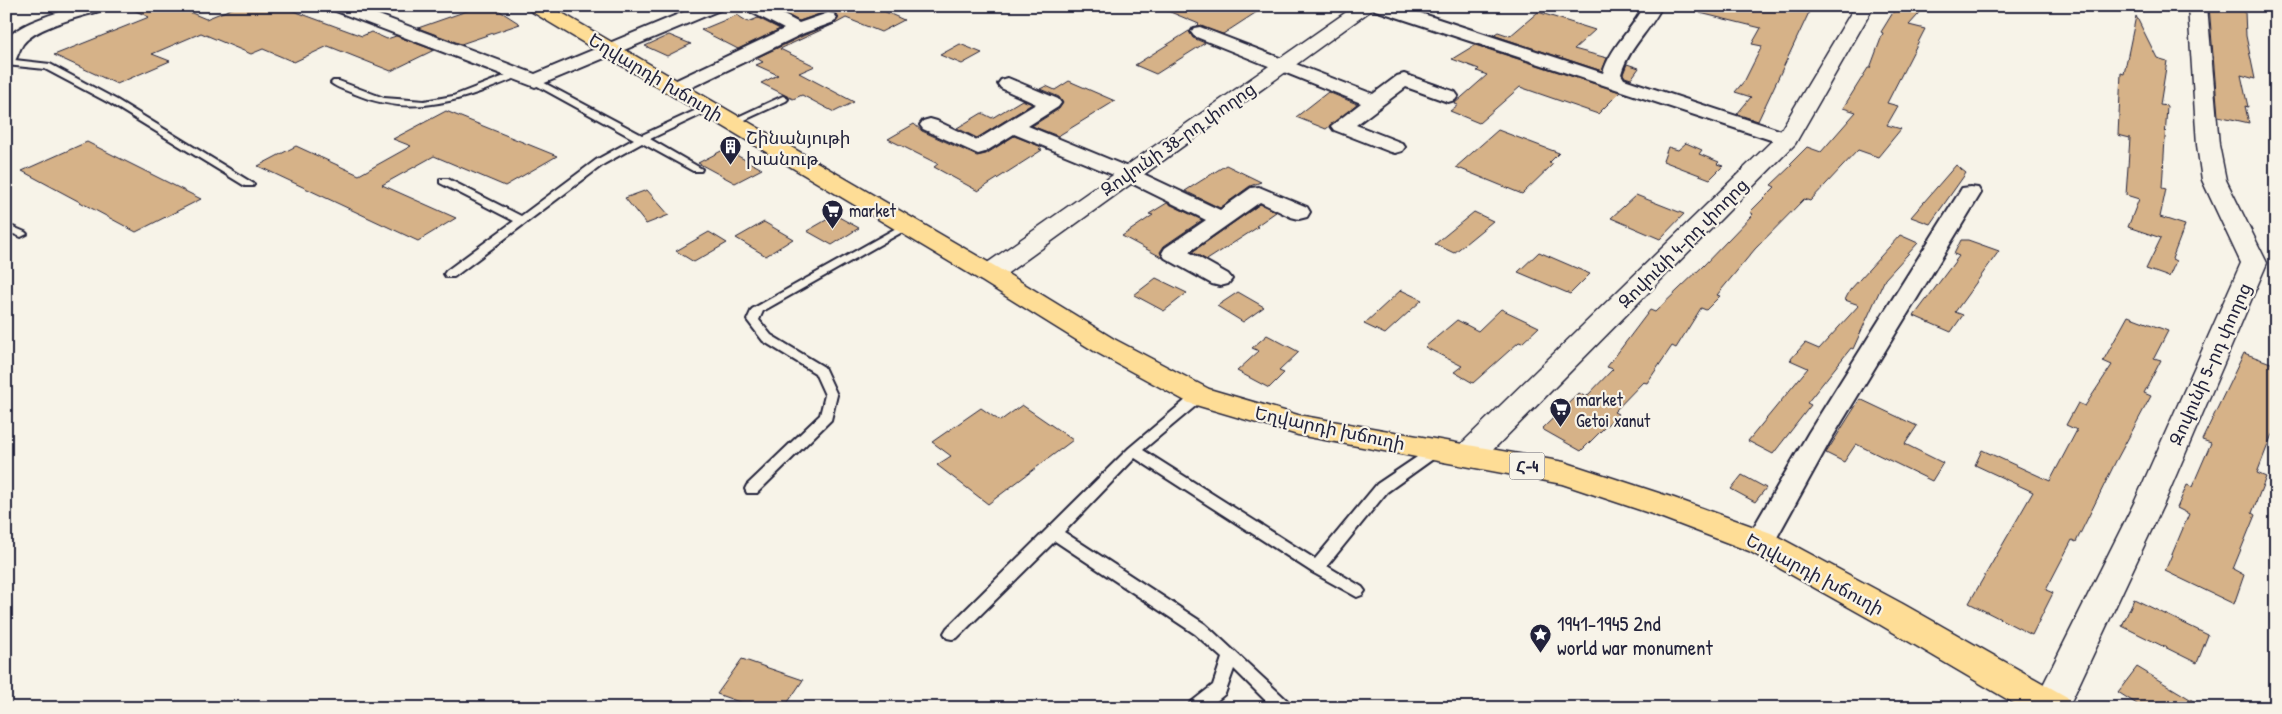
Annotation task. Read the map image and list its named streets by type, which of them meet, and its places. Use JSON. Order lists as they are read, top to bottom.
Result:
{
  "streets": {
    "main road": ["Եղվարդի խճուղի", "Հ-4"],
    "street": ["Զովունի 38-րդ փողոց", "Զովունի 4-րդ փողոց", "Զովունի 5-րդ փողոց"]
  },
  "crossings": [
    ["Եղվարդի խճուղի", "Զովունի 38-րդ փողոց"],
    ["Եղվարդի խճուղի", "Զովունի 4-րդ փողոց"],
    ["Եղվարդի խճուղի", "Զովունի 5-րդ փողոց"]
  ],
  "places": {
    "building": ["Շինանյութի խանութ"],
    "supermarket": ["market", "market Getoi xanut"],
    "place": ["1941-1945 2nd world war monument"]
  }
}
